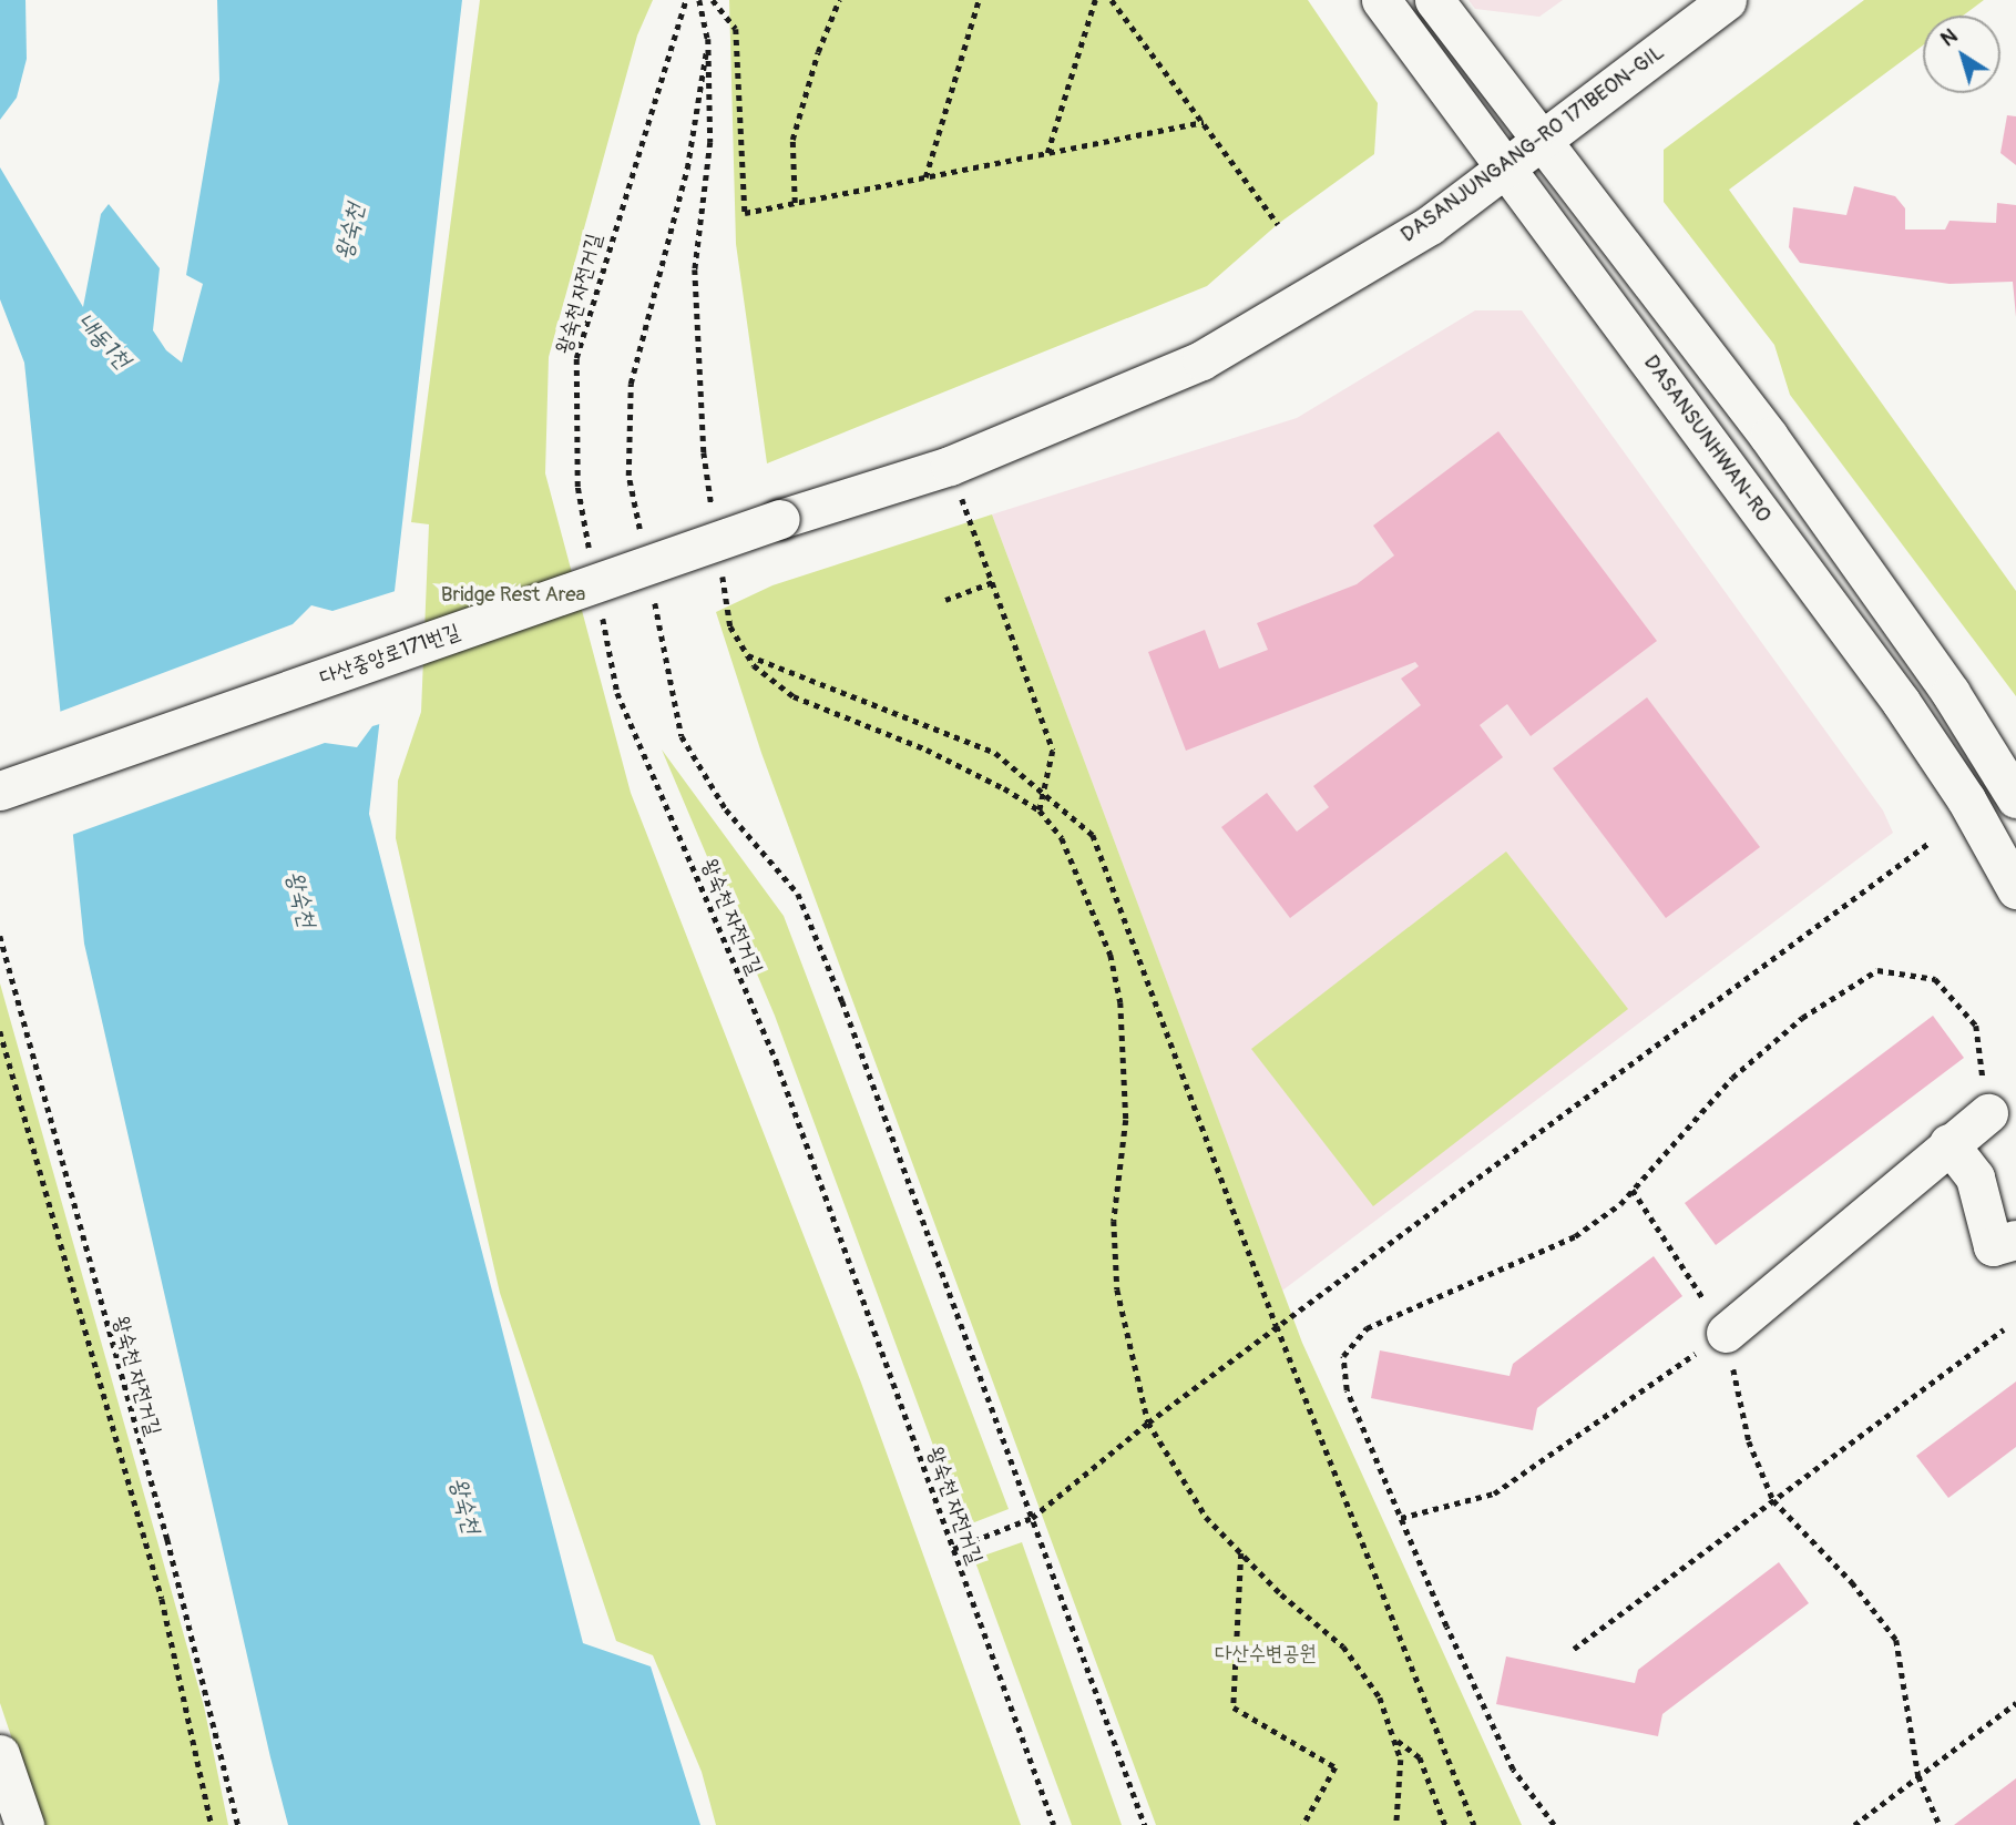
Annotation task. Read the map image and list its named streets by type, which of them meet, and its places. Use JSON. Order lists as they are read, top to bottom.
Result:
{
  "streets": {
    "street": ["DASANJUNGANG-RO 171BEON-GIL", "DASANSUNHWAN-RO", "다산중앙로171번길"],
    "path": ["왕숙천 자전거길"]
  },
  "crossings": [
    ["DASANJUNGANG-RO 171BEON-GIL", "DASANSUNHWAN-RO"],
    ["DASANJUNGANG-RO 171BEON-GIL", "다산중앙로171번길"]
  ],
  "water": ["왕숙천", "내동1천"],
  "parks": ["Bridge Rest Area", "다산수변공원"],
  "north": "top left"
}
